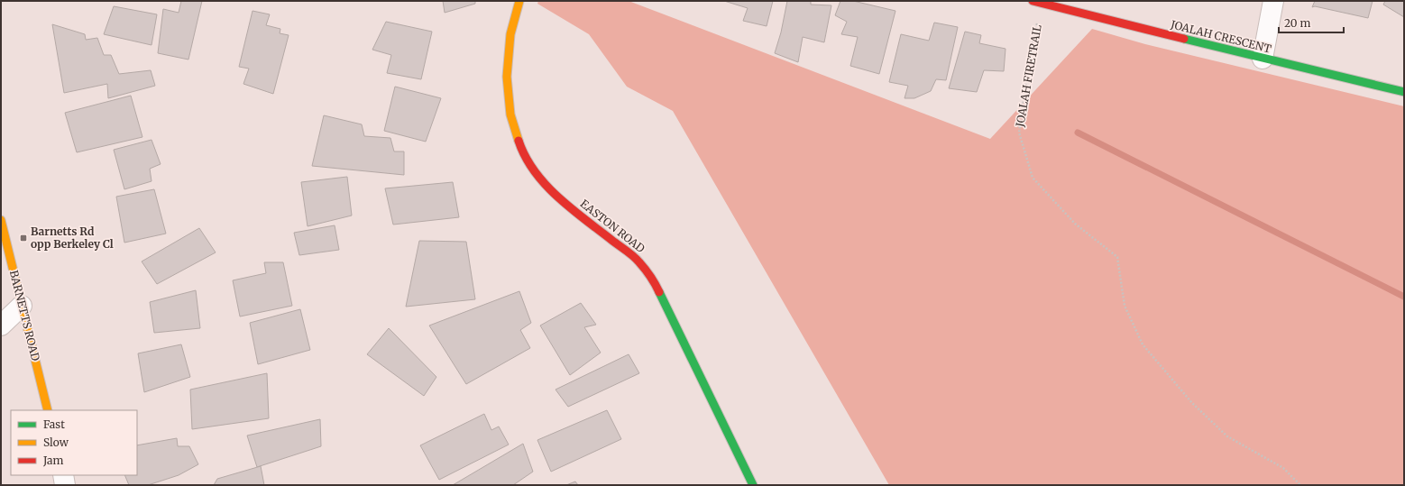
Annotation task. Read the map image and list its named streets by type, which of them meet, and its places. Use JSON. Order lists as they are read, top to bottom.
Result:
{
  "streets": {
    "street": ["JOALAH CRESCENT", "EASTON ROAD", "BARNETTS ROAD"],
    "path": ["JOALAH FIRETRAIL"]
  },
  "crossings": [
    ["JOALAH CRESCENT", "JOALAH FIRETRAIL"]
  ],
  "places": {
    "transit": ["Barnetts Rd opp Berkeley Cl"]
  },
  "legend": ["Fast", "Slow", "Jam"],
  "scale_bar": "20 m"
}
